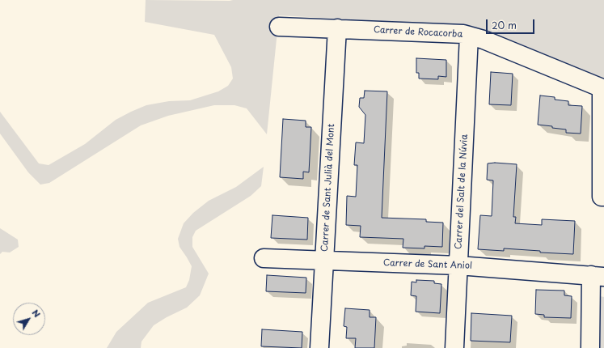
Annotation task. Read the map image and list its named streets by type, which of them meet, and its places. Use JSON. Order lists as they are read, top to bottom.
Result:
{
  "streets": {
    "street": [
      "Carrer de Rocacorba",
      "Carrer de Sant Julià del Mont",
      "Carrer del Salt de la Núvia",
      "Carrer de Sant Aniol"
    ]
  },
  "crossings": [
    ["Carrer de Rocacorba", "Carrer de Sant Julià del Mont"],
    ["Carrer de Rocacorba", "Carrer del Salt de la Núvia"],
    ["Carrer de Sant Julià del Mont", "Carrer de Sant Aniol"],
    ["Carrer del Salt de la Núvia", "Carrer de Sant Aniol"]
  ],
  "scale_bar": "20 m",
  "north": "top right"
}
